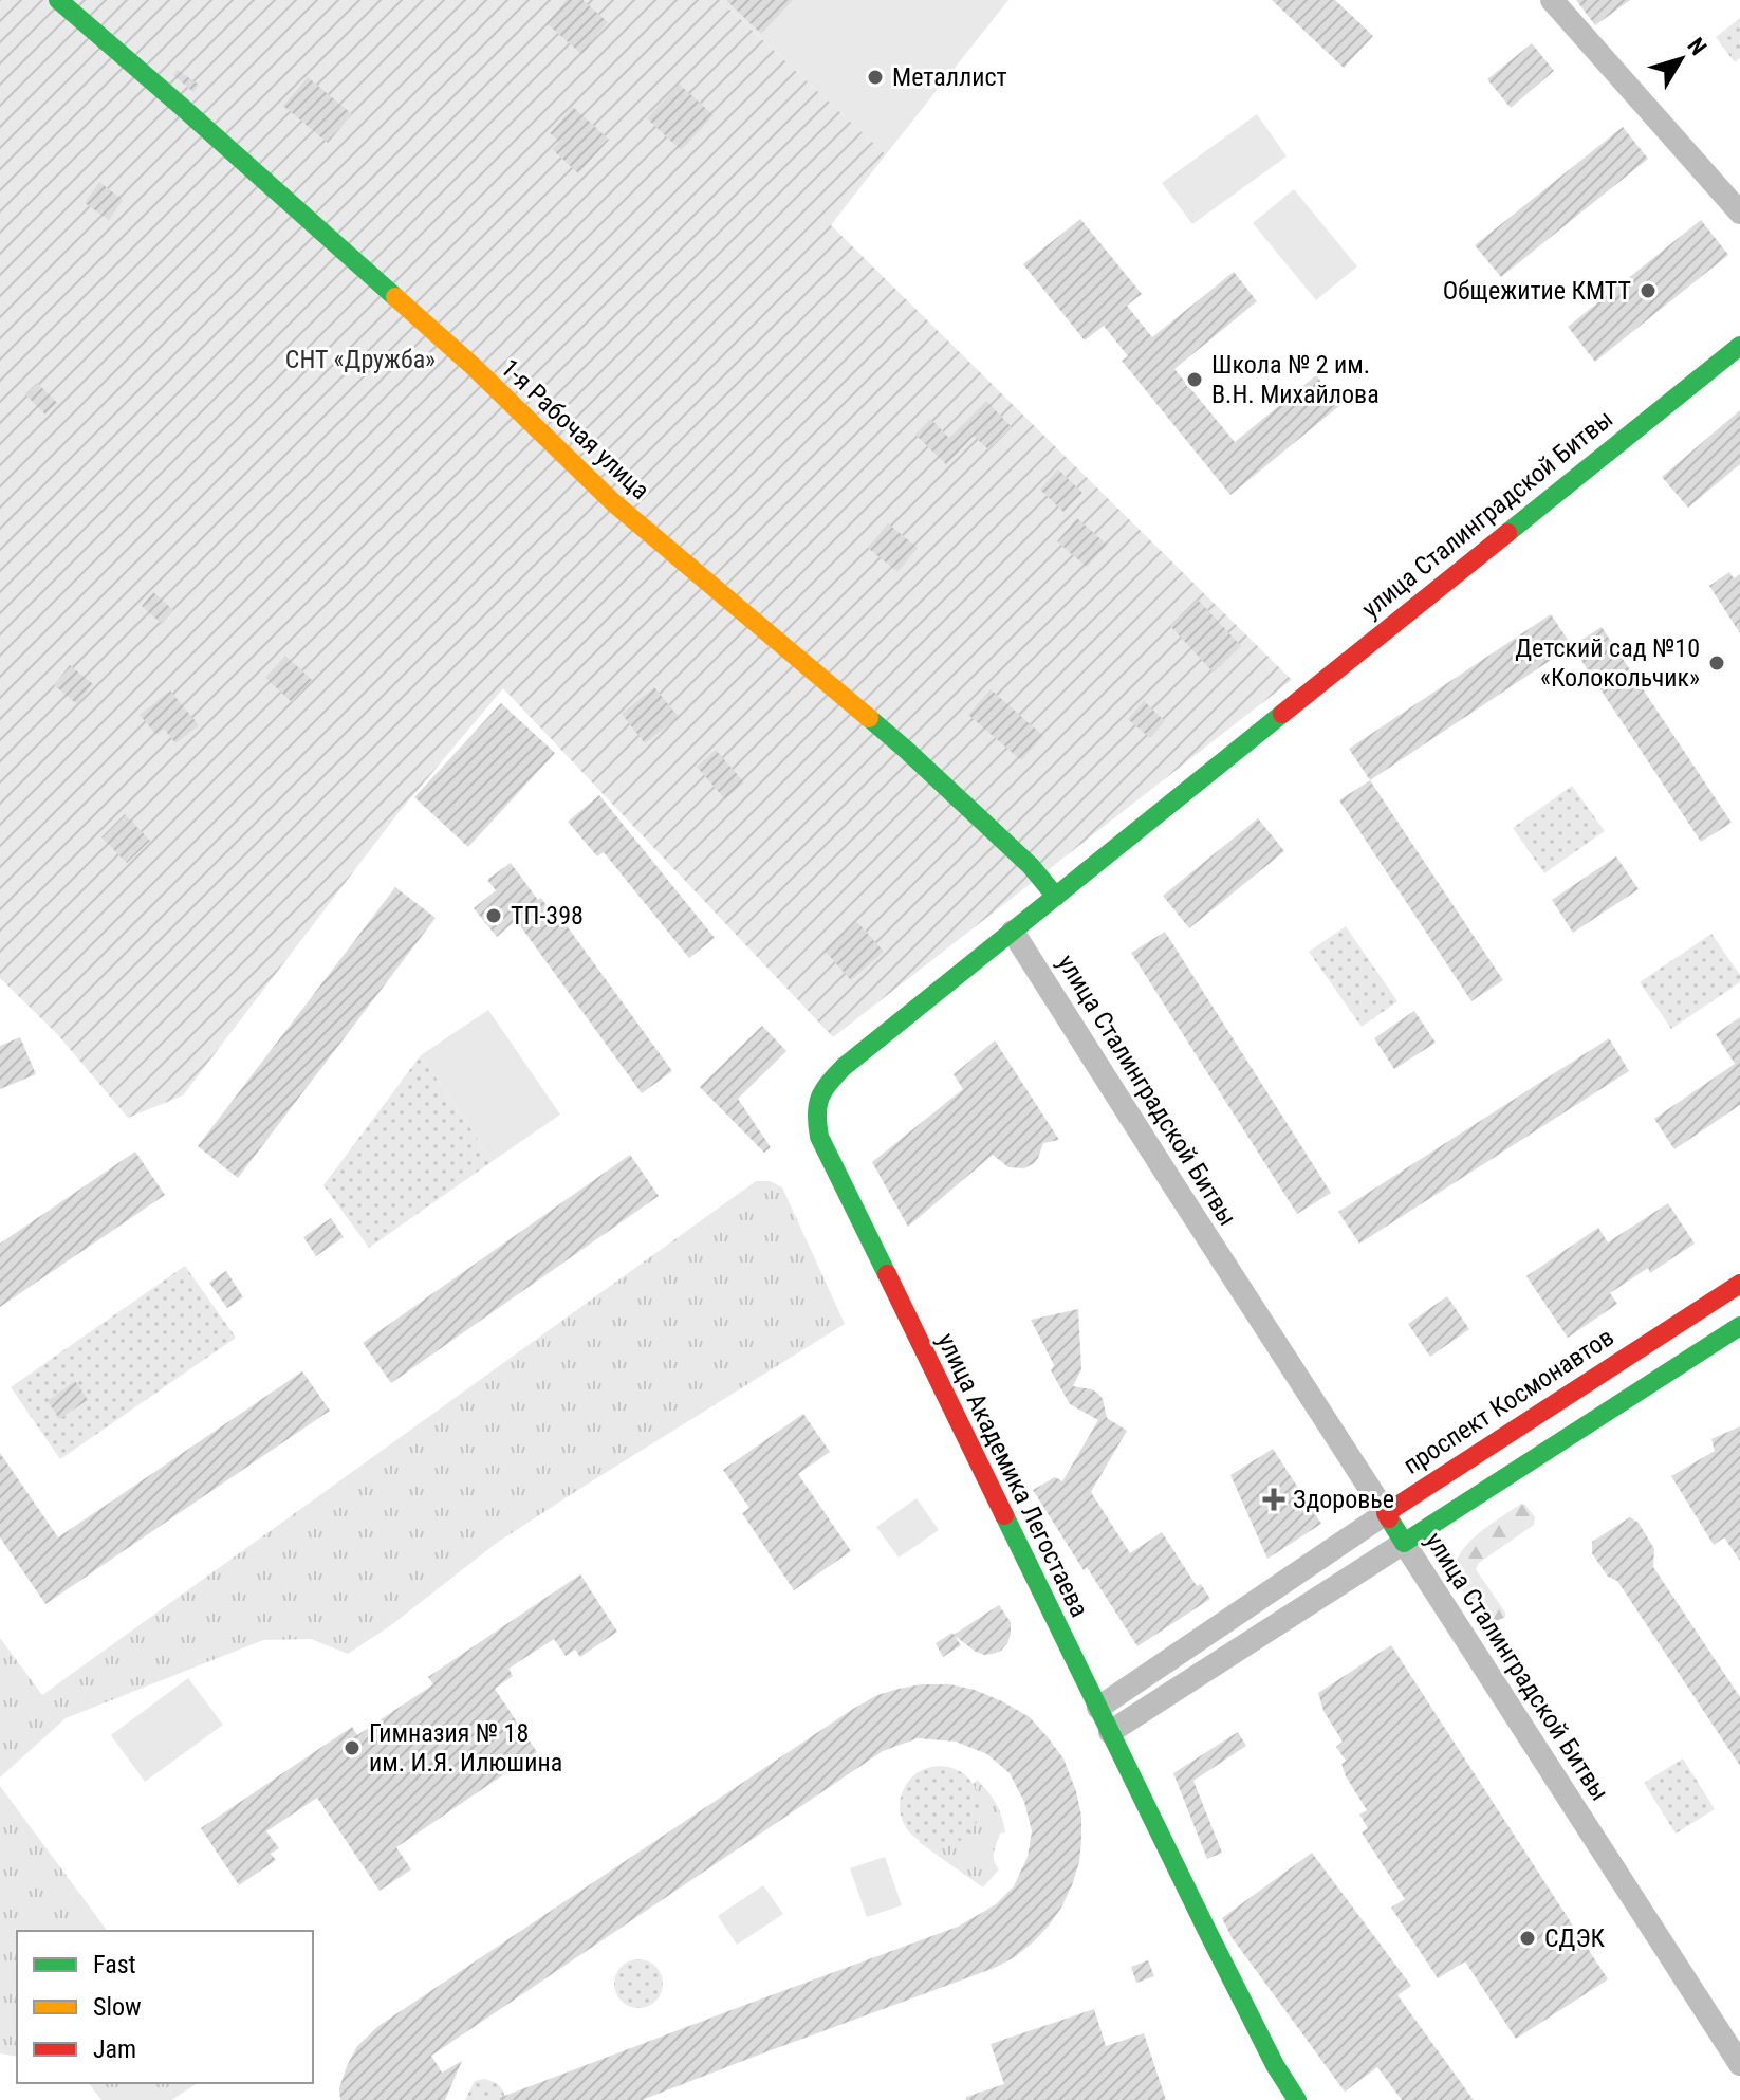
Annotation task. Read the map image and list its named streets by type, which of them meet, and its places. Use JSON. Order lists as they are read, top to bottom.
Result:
{
  "streets": {
    "street": [
      "1-я Рабочая улица",
      "улица Сталинградской Битвы",
      "проспект Космонавтов",
      "улица Академика Легостаева"
    ]
  },
  "crossings": [
    ["1-я Рабочая улица", "улица Сталинградской Битвы"],
    ["улица Сталинградской Битвы", "проспект Космонавтов"],
    ["улица Сталинградской Битвы", "улица Академика Легостаева"],
    ["проспект Космонавтов", "улица Академика Легостаева"]
  ],
  "parks": ["СНТ «Дружба»"],
  "places": {
    "other": [
      "Металлист",
      "Общежитие КМТТ",
      "Школа № 2 им. В.Н. Михайлова",
      "Детский сад №10 «Колокольчик»",
      "ТП-398",
      "Гимназия № 18 им. И.Я. Илюшина",
      "СДЭК"
    ],
    "health": ["Здоровье"]
  },
  "legend": ["Fast", "Slow", "Jam"],
  "north": "top right"
}
